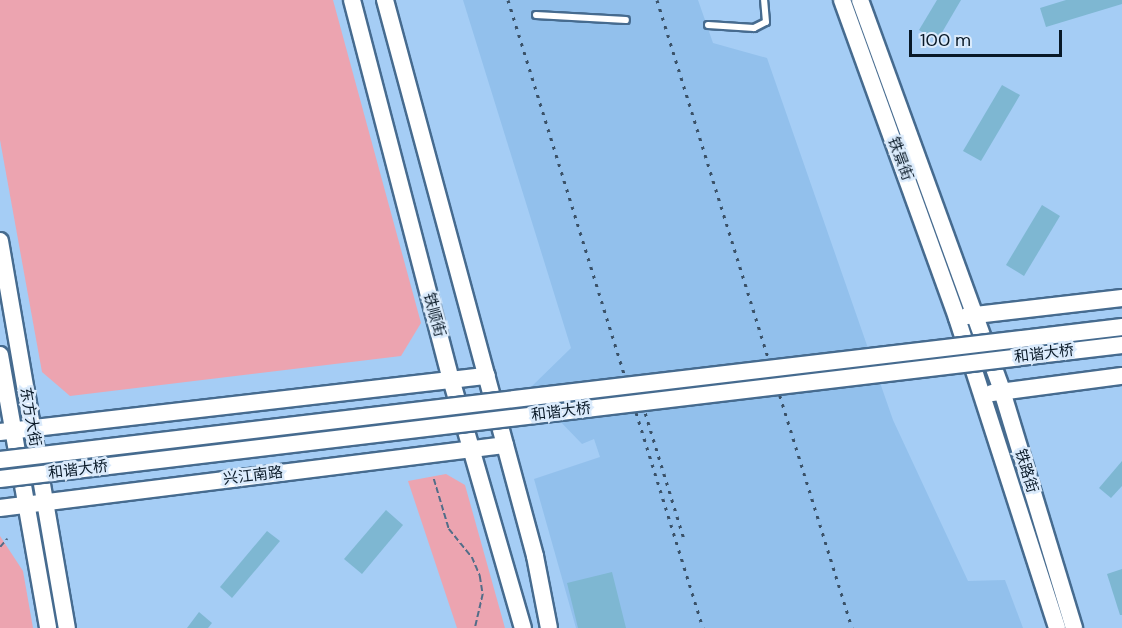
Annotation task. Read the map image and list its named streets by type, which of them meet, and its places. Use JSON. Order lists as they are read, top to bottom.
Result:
{
  "streets": {
    "main road": [
      "铁景街",
      "铁顺街",
      "和谐大桥",
      "东方大街",
      "铁路街",
      "兴江南路"
    ]
  },
  "crossings": [
    ["铁景街", "铁路街"],
    ["铁顺街", "兴江南路"],
    ["东方大街", "兴江南路"]
  ],
  "scale_bar": "100 m"
}
